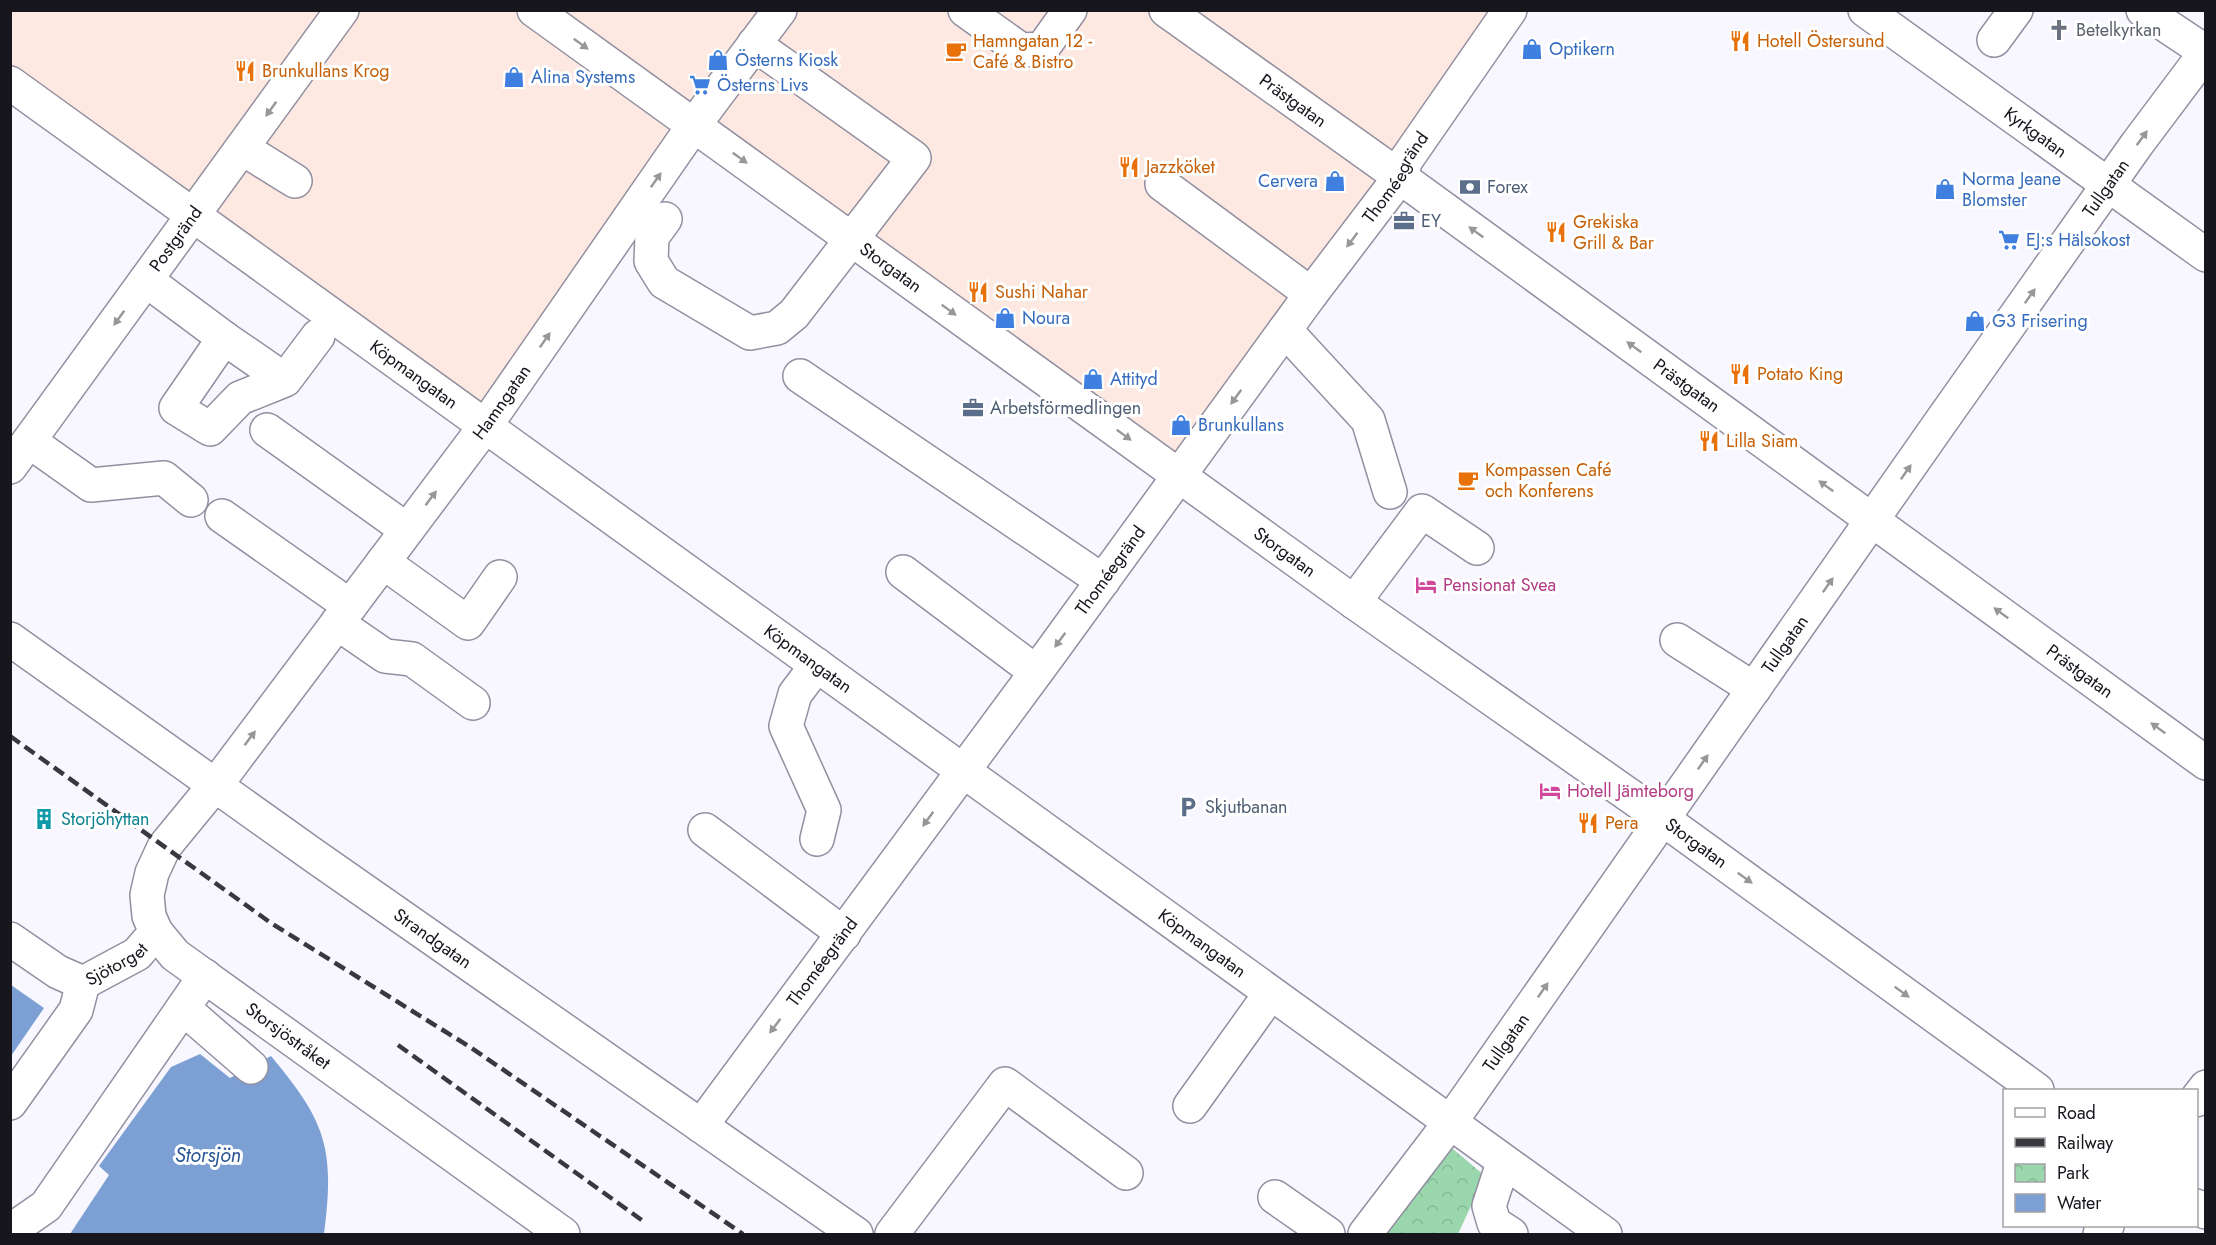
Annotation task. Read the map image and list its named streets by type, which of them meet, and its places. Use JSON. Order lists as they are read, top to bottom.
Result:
{
  "streets": {
    "street": [
      "Prästgatan",
      "Kyrkgatan",
      "Thoméegränd",
      "Tullgatan",
      "Postgränd",
      "Storgatan",
      "Köpmangatan",
      "Hamngatan",
      "Strandgatan",
      "Sjötorget",
      "Storsjöstråket"
    ]
  },
  "crossings": [
    ["Prästgatan", "Thoméegränd"],
    ["Prästgatan", "Tullgatan"],
    ["Kyrkgatan", "Tullgatan"],
    ["Thoméegränd", "Storgatan"],
    ["Thoméegränd", "Köpmangatan"],
    ["Thoméegränd", "Strandgatan"],
    ["Tullgatan", "Storgatan"],
    ["Tullgatan", "Köpmangatan"],
    ["Postgränd", "Köpmangatan"],
    ["Storgatan", "Hamngatan"],
    ["Köpmangatan", "Hamngatan"],
    ["Hamngatan", "Strandgatan"],
    ["Hamngatan", "Storsjöstråket"],
    ["Strandgatan", "Storsjöstråket"],
    ["Sjötorget", "Storsjöstråket"]
  ],
  "one_way": [
    "Prästgatan",
    "Thoméegränd",
    "Tullgatan",
    "Postgränd",
    "Hamngatan"
  ],
  "water": ["Storsjön"],
  "places": {
    "church": ["Betelkyrkan"],
    "restaurant": [
      "Hotell Östersund",
      "Brunkullans Krog",
      "Jazzköket",
      "Grekiska Grill & Bar",
      "Sushi Nahar",
      "Potato King",
      "Lilla Siam",
      "Pera"
    ],
    "shop": [
      "Optikern",
      "Österns Kiosk",
      "Alina Systems",
      "Cervera",
      "Norma Jeane Blomster",
      "Noura",
      "G3 Frisering",
      "Attityd",
      "Brunkullans"
    ],
    "cafe": ["Hamngatan 12 - Café & Bistro", "Kompassen Café och Konferens"],
    "supermarket": ["Österns Livs", "EJ:s Hälsokost"],
    "bank": ["Forex"],
    "office": ["EY", "Arbetsförmedlingen"],
    "hotel": ["Pensionat Svea", "Hotell Jämteborg"],
    "parking": ["Skjutbanan"],
    "building": ["Storjöhyttan"]
  },
  "legend": [
    "Road",
    "Railway",
    "Park",
    "Water"
  ]
}
